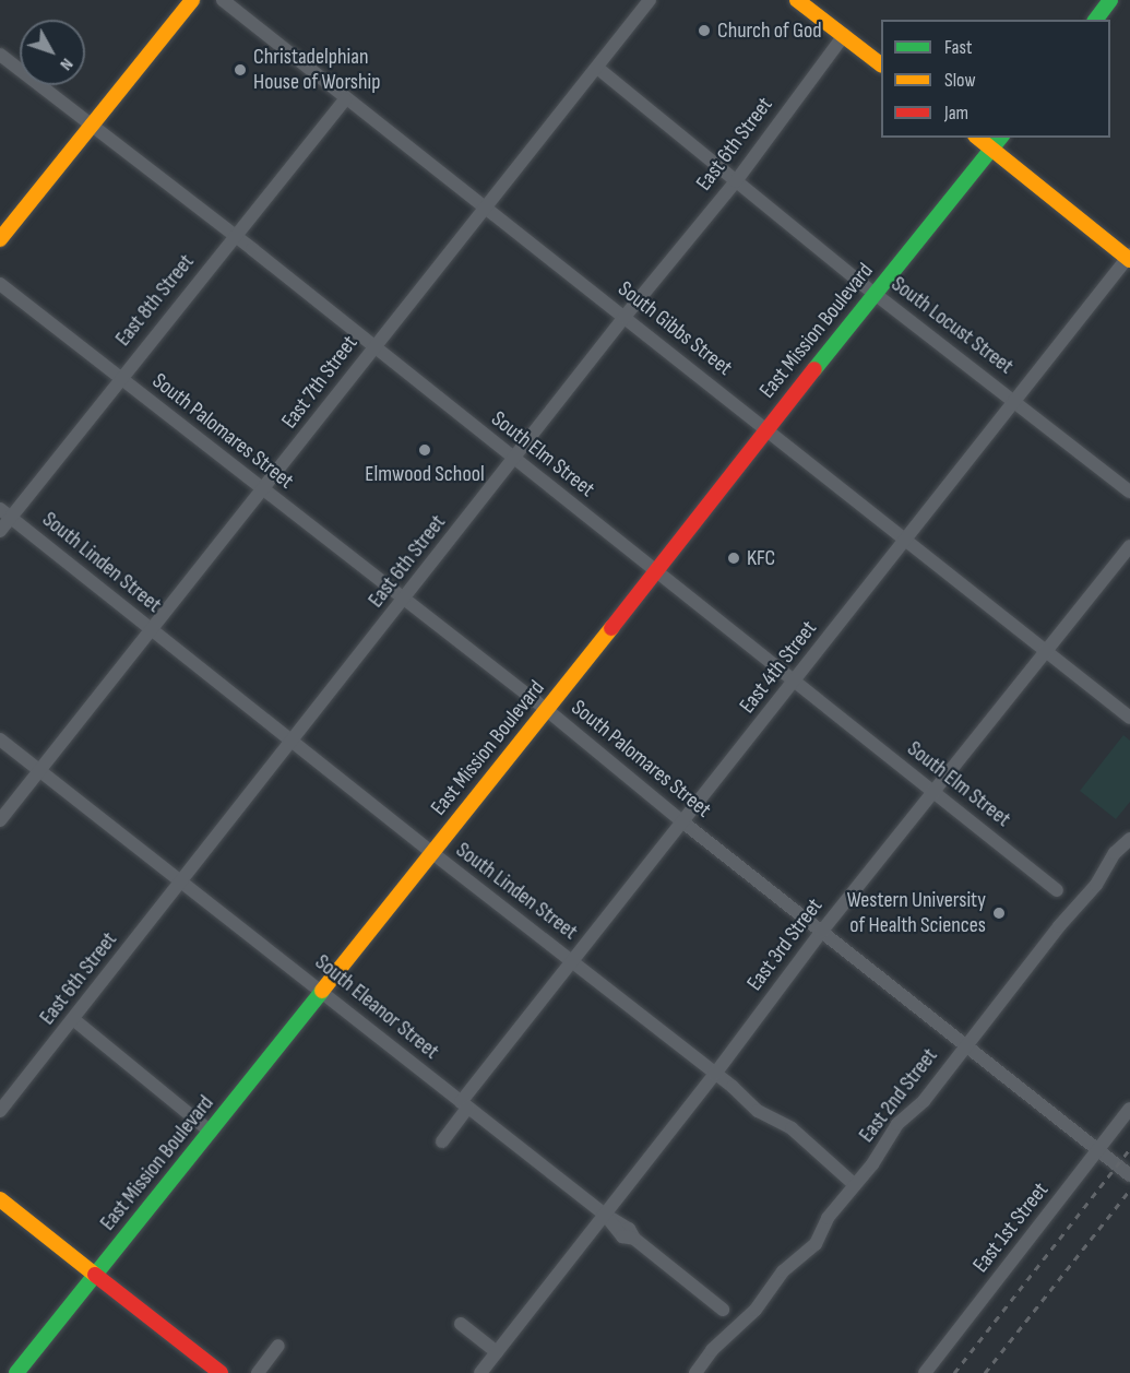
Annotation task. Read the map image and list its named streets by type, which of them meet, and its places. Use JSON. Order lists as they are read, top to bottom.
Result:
{
  "streets": {
    "main road": ["East Mission Boulevard"],
    "street": [
      "East 6th Street",
      "East 8th Street",
      "South Locust Street",
      "South Gibbs Street",
      "East 7th Street",
      "South Palomares Street",
      "South Elm Street",
      "South Linden Street",
      "East 4th Street",
      "East 3rd Street",
      "South Eleanor Street",
      "East 2nd Street",
      "East 1st Street"
    ]
  },
  "crossings": [
    ["East 6th Street", "South Locust Street"],
    ["East 6th Street", "South Gibbs Street"],
    ["East 6th Street", "South Palomares Street"],
    ["East 6th Street", "South Elm Street"],
    ["East 6th Street", "South Linden Street"],
    ["East 6th Street", "South Eleanor Street"],
    ["East 8th Street", "South Gibbs Street"],
    ["East 8th Street", "South Palomares Street"],
    ["East 8th Street", "South Elm Street"],
    ["East 8th Street", "South Linden Street"],
    ["South Locust Street", "East Mission Boulevard"],
    ["South Locust Street", "East 7th Street"],
    ["South Locust Street", "East 4th Street"],
    ["South Gibbs Street", "East Mission Boulevard"],
    ["South Gibbs Street", "East 7th Street"],
    ["South Gibbs Street", "East 4th Street"],
    ["South Gibbs Street", "East 3rd Street"],
    ["East Mission Boulevard", "South Palomares Street"],
    ["East Mission Boulevard", "South Elm Street"],
    ["East Mission Boulevard", "South Linden Street"],
    ["East Mission Boulevard", "South Eleanor Street"],
    ["East 7th Street", "South Palomares Street"],
    ["East 7th Street", "South Elm Street"],
    ["East 7th Street", "South Linden Street"],
    ["East 7th Street", "South Eleanor Street"],
    ["South Palomares Street", "East 4th Street"],
    ["South Palomares Street", "East 3rd Street"],
    ["South Palomares Street", "East 2nd Street"],
    ["South Palomares Street", "East 1st Street"],
    ["South Elm Street", "East 4th Street"],
    ["South Elm Street", "East 3rd Street"],
    ["South Linden Street", "East 4th Street"],
    ["South Linden Street", "East 3rd Street"],
    ["South Linden Street", "East 2nd Street"],
    ["East 4th Street", "South Eleanor Street"],
    ["East 3rd Street", "South Eleanor Street"]
  ],
  "places": [
    "Church of God",
    "Christadelphian House of Worship",
    "Elmwood School",
    "KFC",
    "Western University of Health Sciences"
  ],
  "legend": ["Fast", "Slow", "Jam"],
  "north": "bottom right"
}
